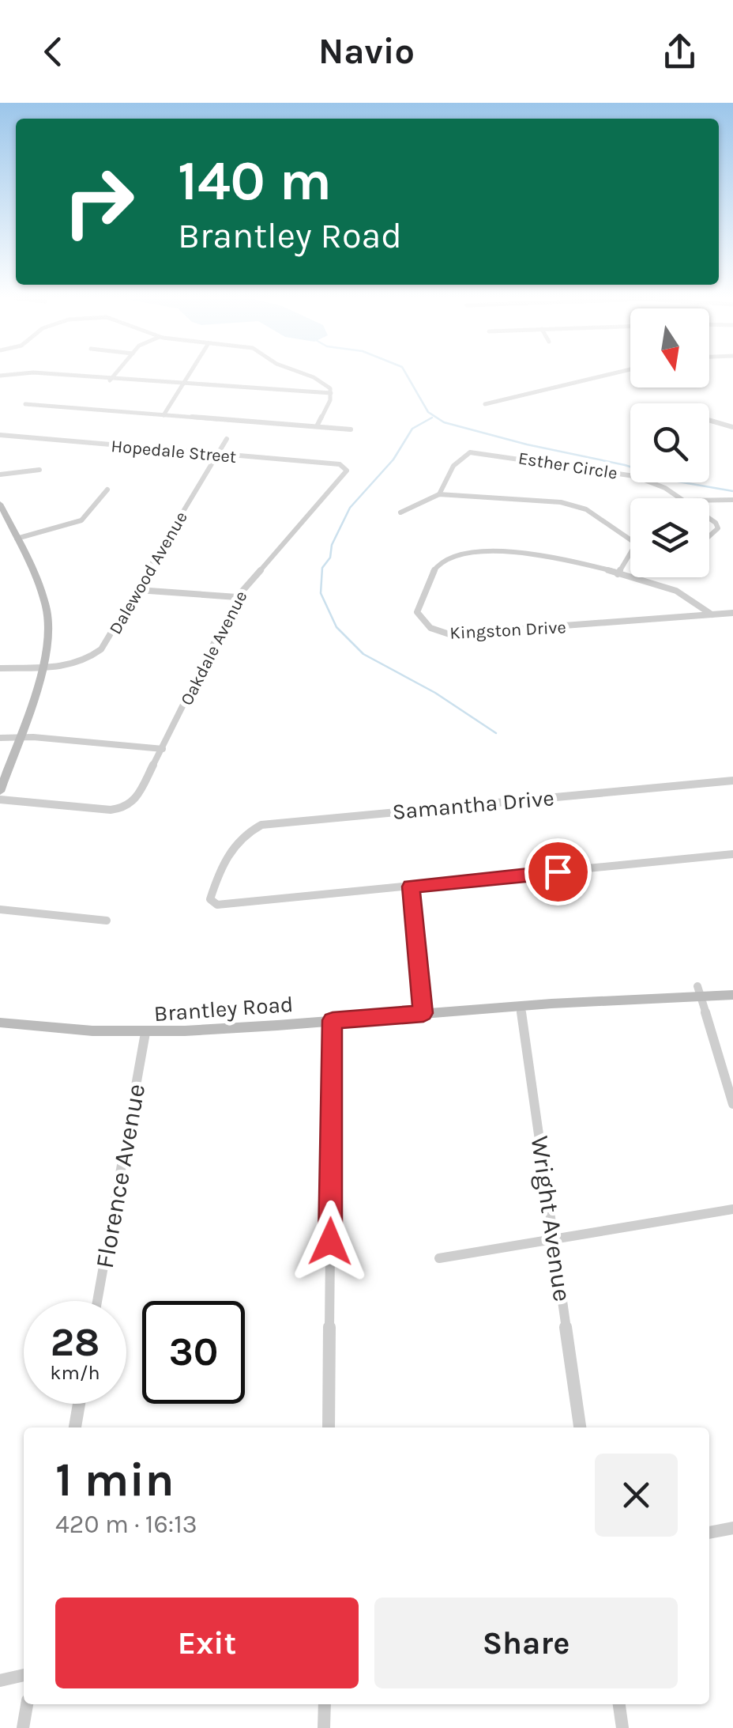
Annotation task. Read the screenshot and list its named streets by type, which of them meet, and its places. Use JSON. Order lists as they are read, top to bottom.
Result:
{
  "streets": {
    "street": [
      "Hopedale Street",
      "Esther Circle",
      "Dalewood Avenue",
      "Kingston Drive",
      "Oakdale Avenue",
      "Samantha Drive",
      "Brantley Road",
      "Florence Avenue",
      "Wright Avenue"
    ]
  },
  "crossings": [
    ["Hopedale Street", "Dalewood Avenue"],
    ["Hopedale Street", "Oakdale Avenue"],
    ["Brantley Road", "Florence Avenue"],
    ["Brantley Road", "Wright Avenue"]
  ],
  "north": "bottom",
  "page": {
    "header": "Navio",
    "turn": ["140 m", "Brantley Road"],
    "speed": "28 km/h",
    "limit": "30",
    "heading": ["1 min", "420 m · 16:13"],
    "buttons": ["Exit", "Share"]
  }
}
